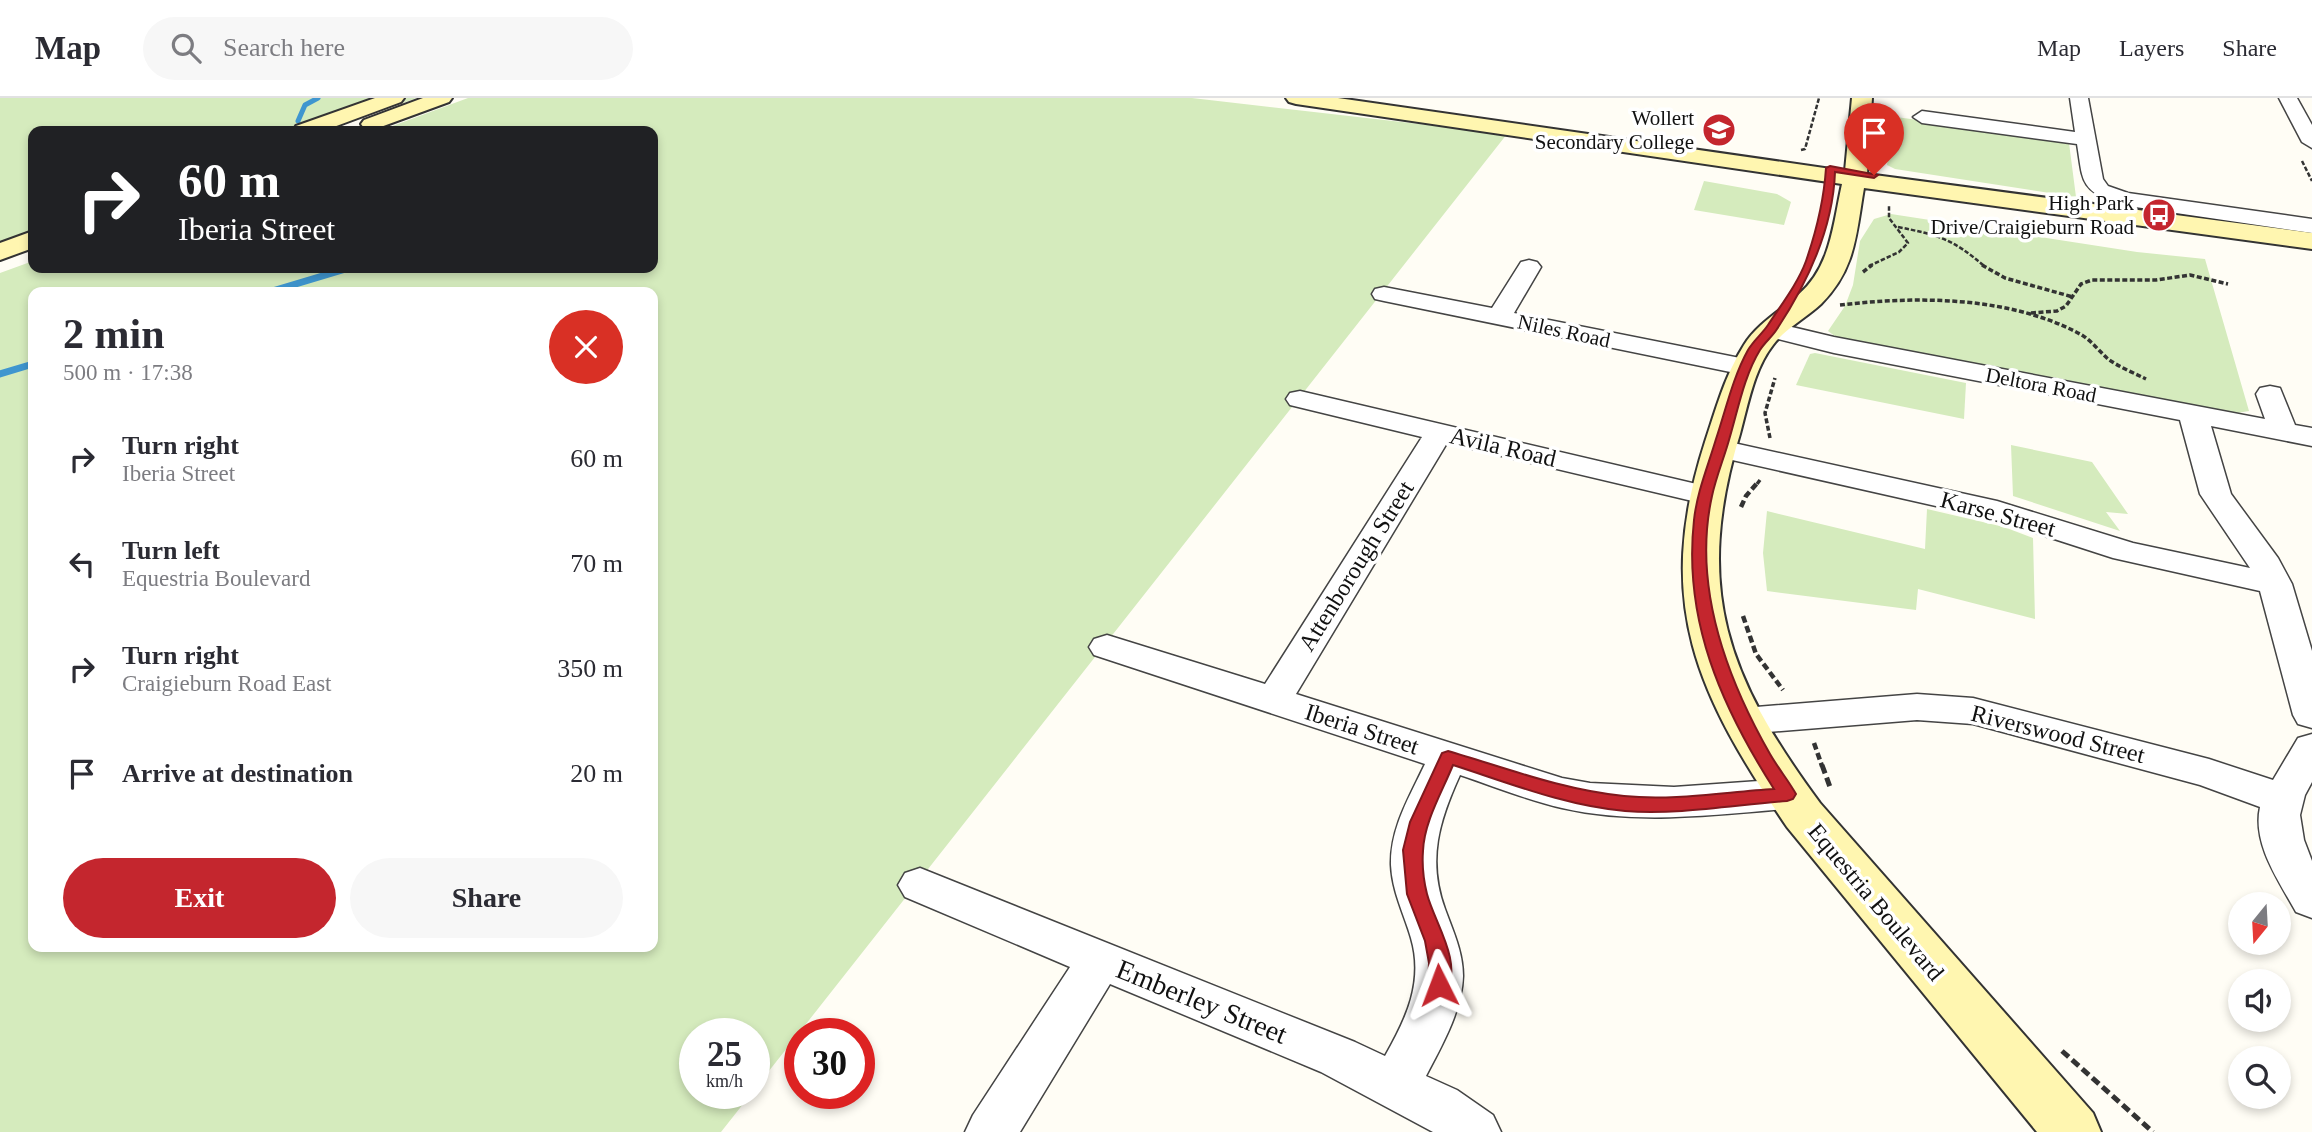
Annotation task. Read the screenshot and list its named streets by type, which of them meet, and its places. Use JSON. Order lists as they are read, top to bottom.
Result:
{
  "streets": {
    "main road": ["Equestria Boulevard"],
    "street": [
      "Niles Road",
      "Deltora Road",
      "Avila Road",
      "Karse Street",
      "Attenborough Street",
      "Iberia Street",
      "Riverswood Street",
      "Emberley Street"
    ]
  },
  "crossings": [
    ["Niles Road", "Equestria Boulevard"],
    ["Deltora Road", "Equestria Boulevard"],
    ["Avila Road", "Attenborough Street"],
    ["Avila Road", "Equestria Boulevard"],
    ["Karse Street", "Equestria Boulevard"],
    ["Attenborough Street", "Iberia Street"],
    ["Iberia Street", "Equestria Boulevard"],
    ["Riverswood Street", "Equestria Boulevard"]
  ],
  "places": {
    "school or university": ["Wollert Secondary College"],
    "bus stop": ["High Park Drive/Craigieburn Road"]
  },
  "north": "bottom",
  "page": {
    "header": "Map",
    "search": "Search here",
    "nav": ["Map", "Layers", "Share"],
    "turn": ["60 m", "Iberia Street"],
    "heading": ["2 min", "500 m · 17:38"],
    "list": [
      {
        "name": "Turn right",
        "note": "Iberia Street",
        "value": "60 m"
      },
      {
        "name": "Turn left",
        "note": "Equestria Boulevard",
        "value": "70 m"
      },
      {
        "name": "Turn right",
        "note": "Craigieburn Road East",
        "value": "350 m"
      },
      {
        "name": "Arrive at destination",
        "value": "20 m"
      }
    ],
    "buttons": ["Exit", "Share"],
    "speed": "25 km/h",
    "limit": "30"
  }
}
